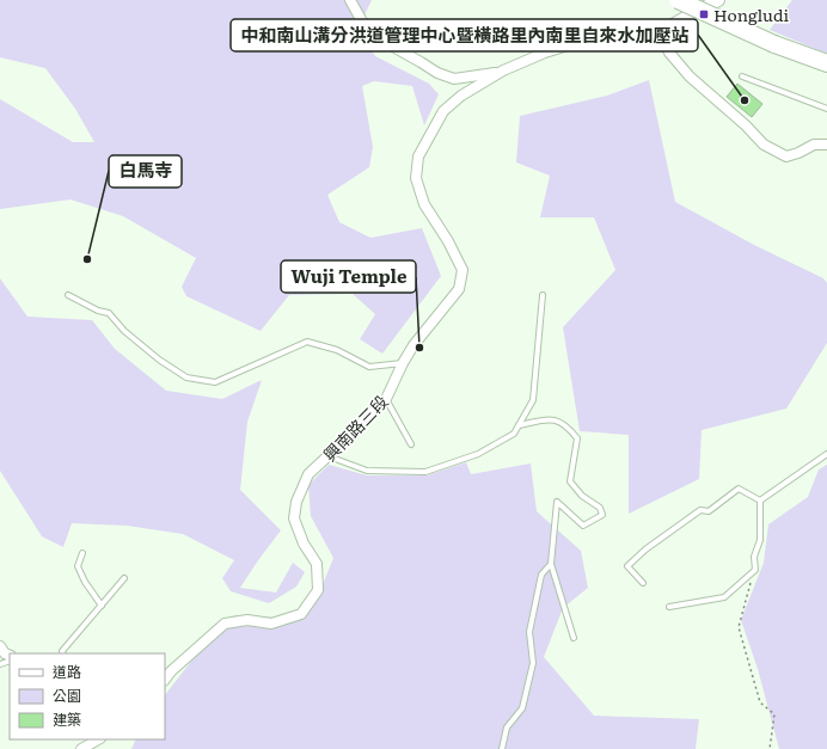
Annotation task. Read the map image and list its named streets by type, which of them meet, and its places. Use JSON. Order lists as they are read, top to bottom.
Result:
{
  "streets": {
    "street": ["興南路三段"]
  },
  "places": {
    "transit": ["Hongludi"],
    "other": ["中和南山溝分洪道管理中心暨橫路里內南里自來水加壓站", "白馬寺", "Wuji Temple"]
  },
  "legend": ["道路", "公園", "建築"]
}
